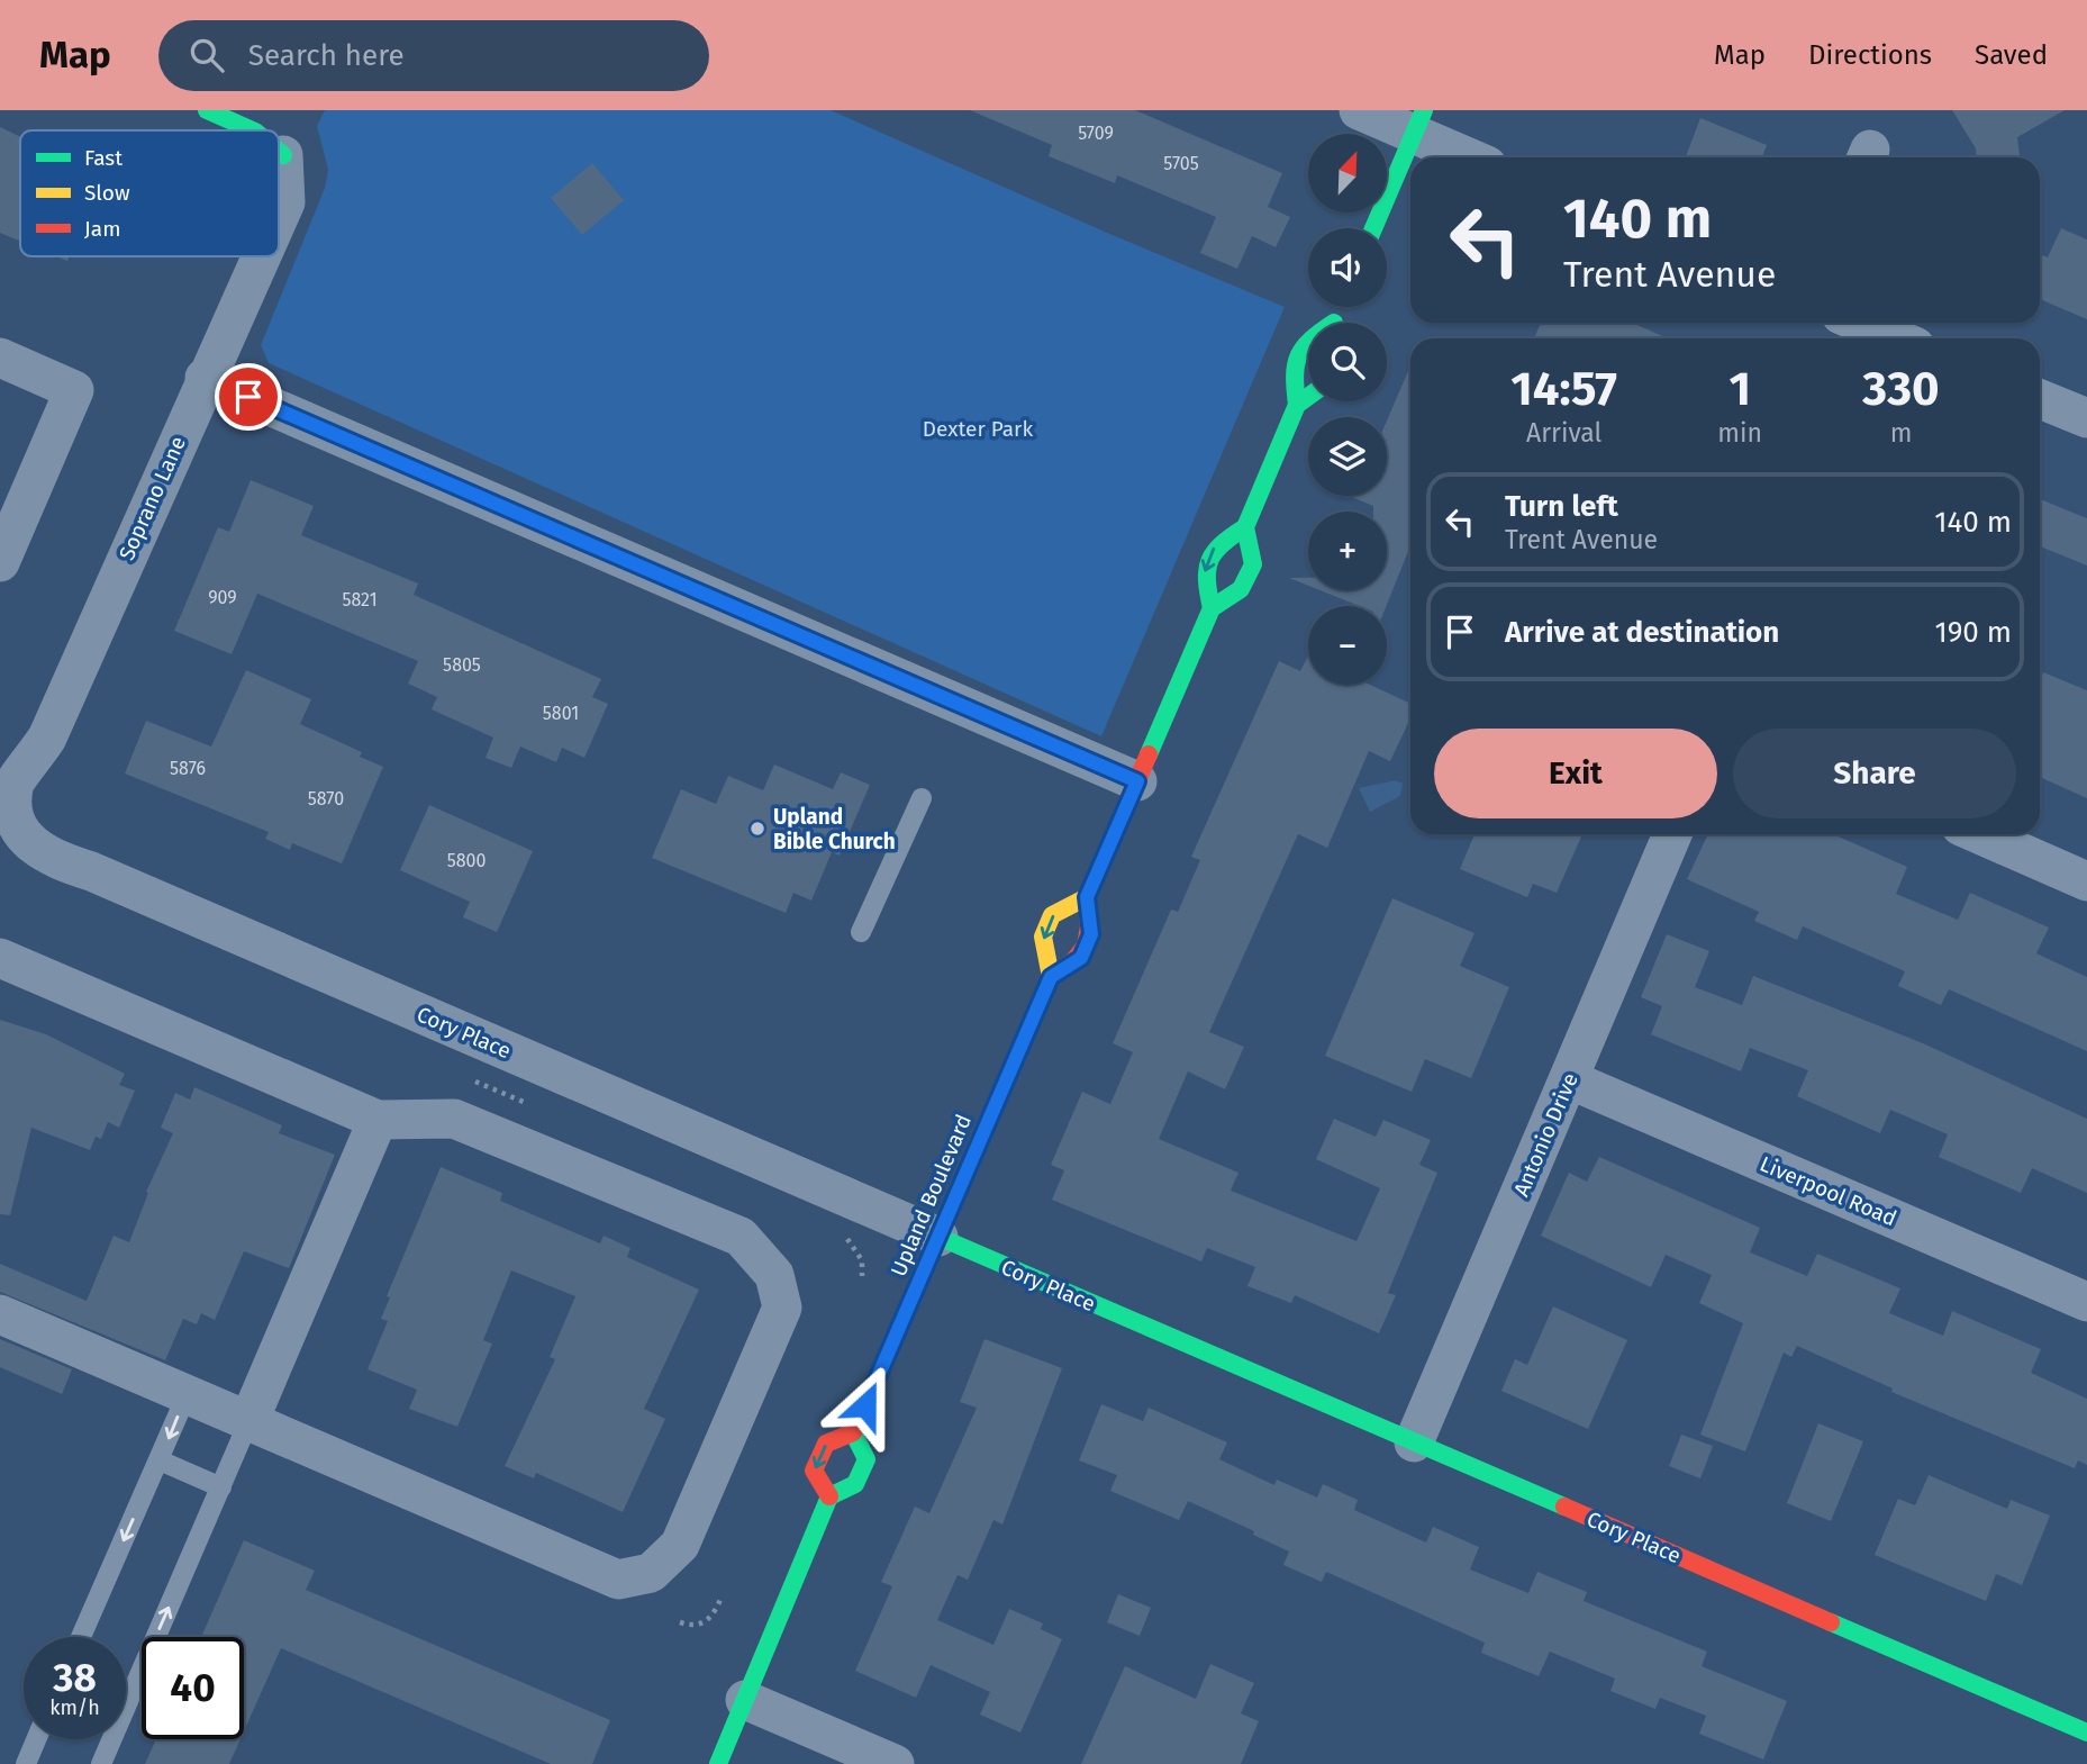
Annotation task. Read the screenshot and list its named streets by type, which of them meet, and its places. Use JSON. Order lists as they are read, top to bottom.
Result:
{
  "streets": {
    "street": [
      "Soprano Lane",
      "Cory Place",
      "Antonio Drive",
      "Liverpool Road",
      "Upland Boulevard"
    ]
  },
  "crossings": [
    ["Soprano Lane", "Cory Place"],
    ["Cory Place", "Antonio Drive"],
    ["Cory Place", "Upland Boulevard"],
    ["Antonio Drive", "Liverpool Road"]
  ],
  "parks": ["Dexter Park"],
  "places": ["Upland Bible Church"],
  "house_numbers": [
    "5709",
    "5705",
    "909",
    "5821",
    "5805",
    "5801",
    "5876",
    "5870",
    "5800"
  ],
  "legend": ["Fast", "Slow", "Jam"],
  "north": "top right",
  "page": {
    "header": "Map",
    "search": "Search here",
    "nav": ["Map", "Directions", "Saved"],
    "map_buttons": ["+", "−"],
    "turn": ["140 m", "Trent Avenue"],
    "eta": [
      "14:57",
      "Arrival",
      "1",
      "min",
      "330",
      "m"
    ],
    "list": [
      {
        "name": "Turn left",
        "note": "Trent Avenue",
        "value": "140 m"
      },
      {
        "name": "Arrive at destination",
        "value": "190 m"
      }
    ],
    "buttons": ["Exit", "Share"],
    "speed": "38 km/h",
    "limit": "40"
  }
}
